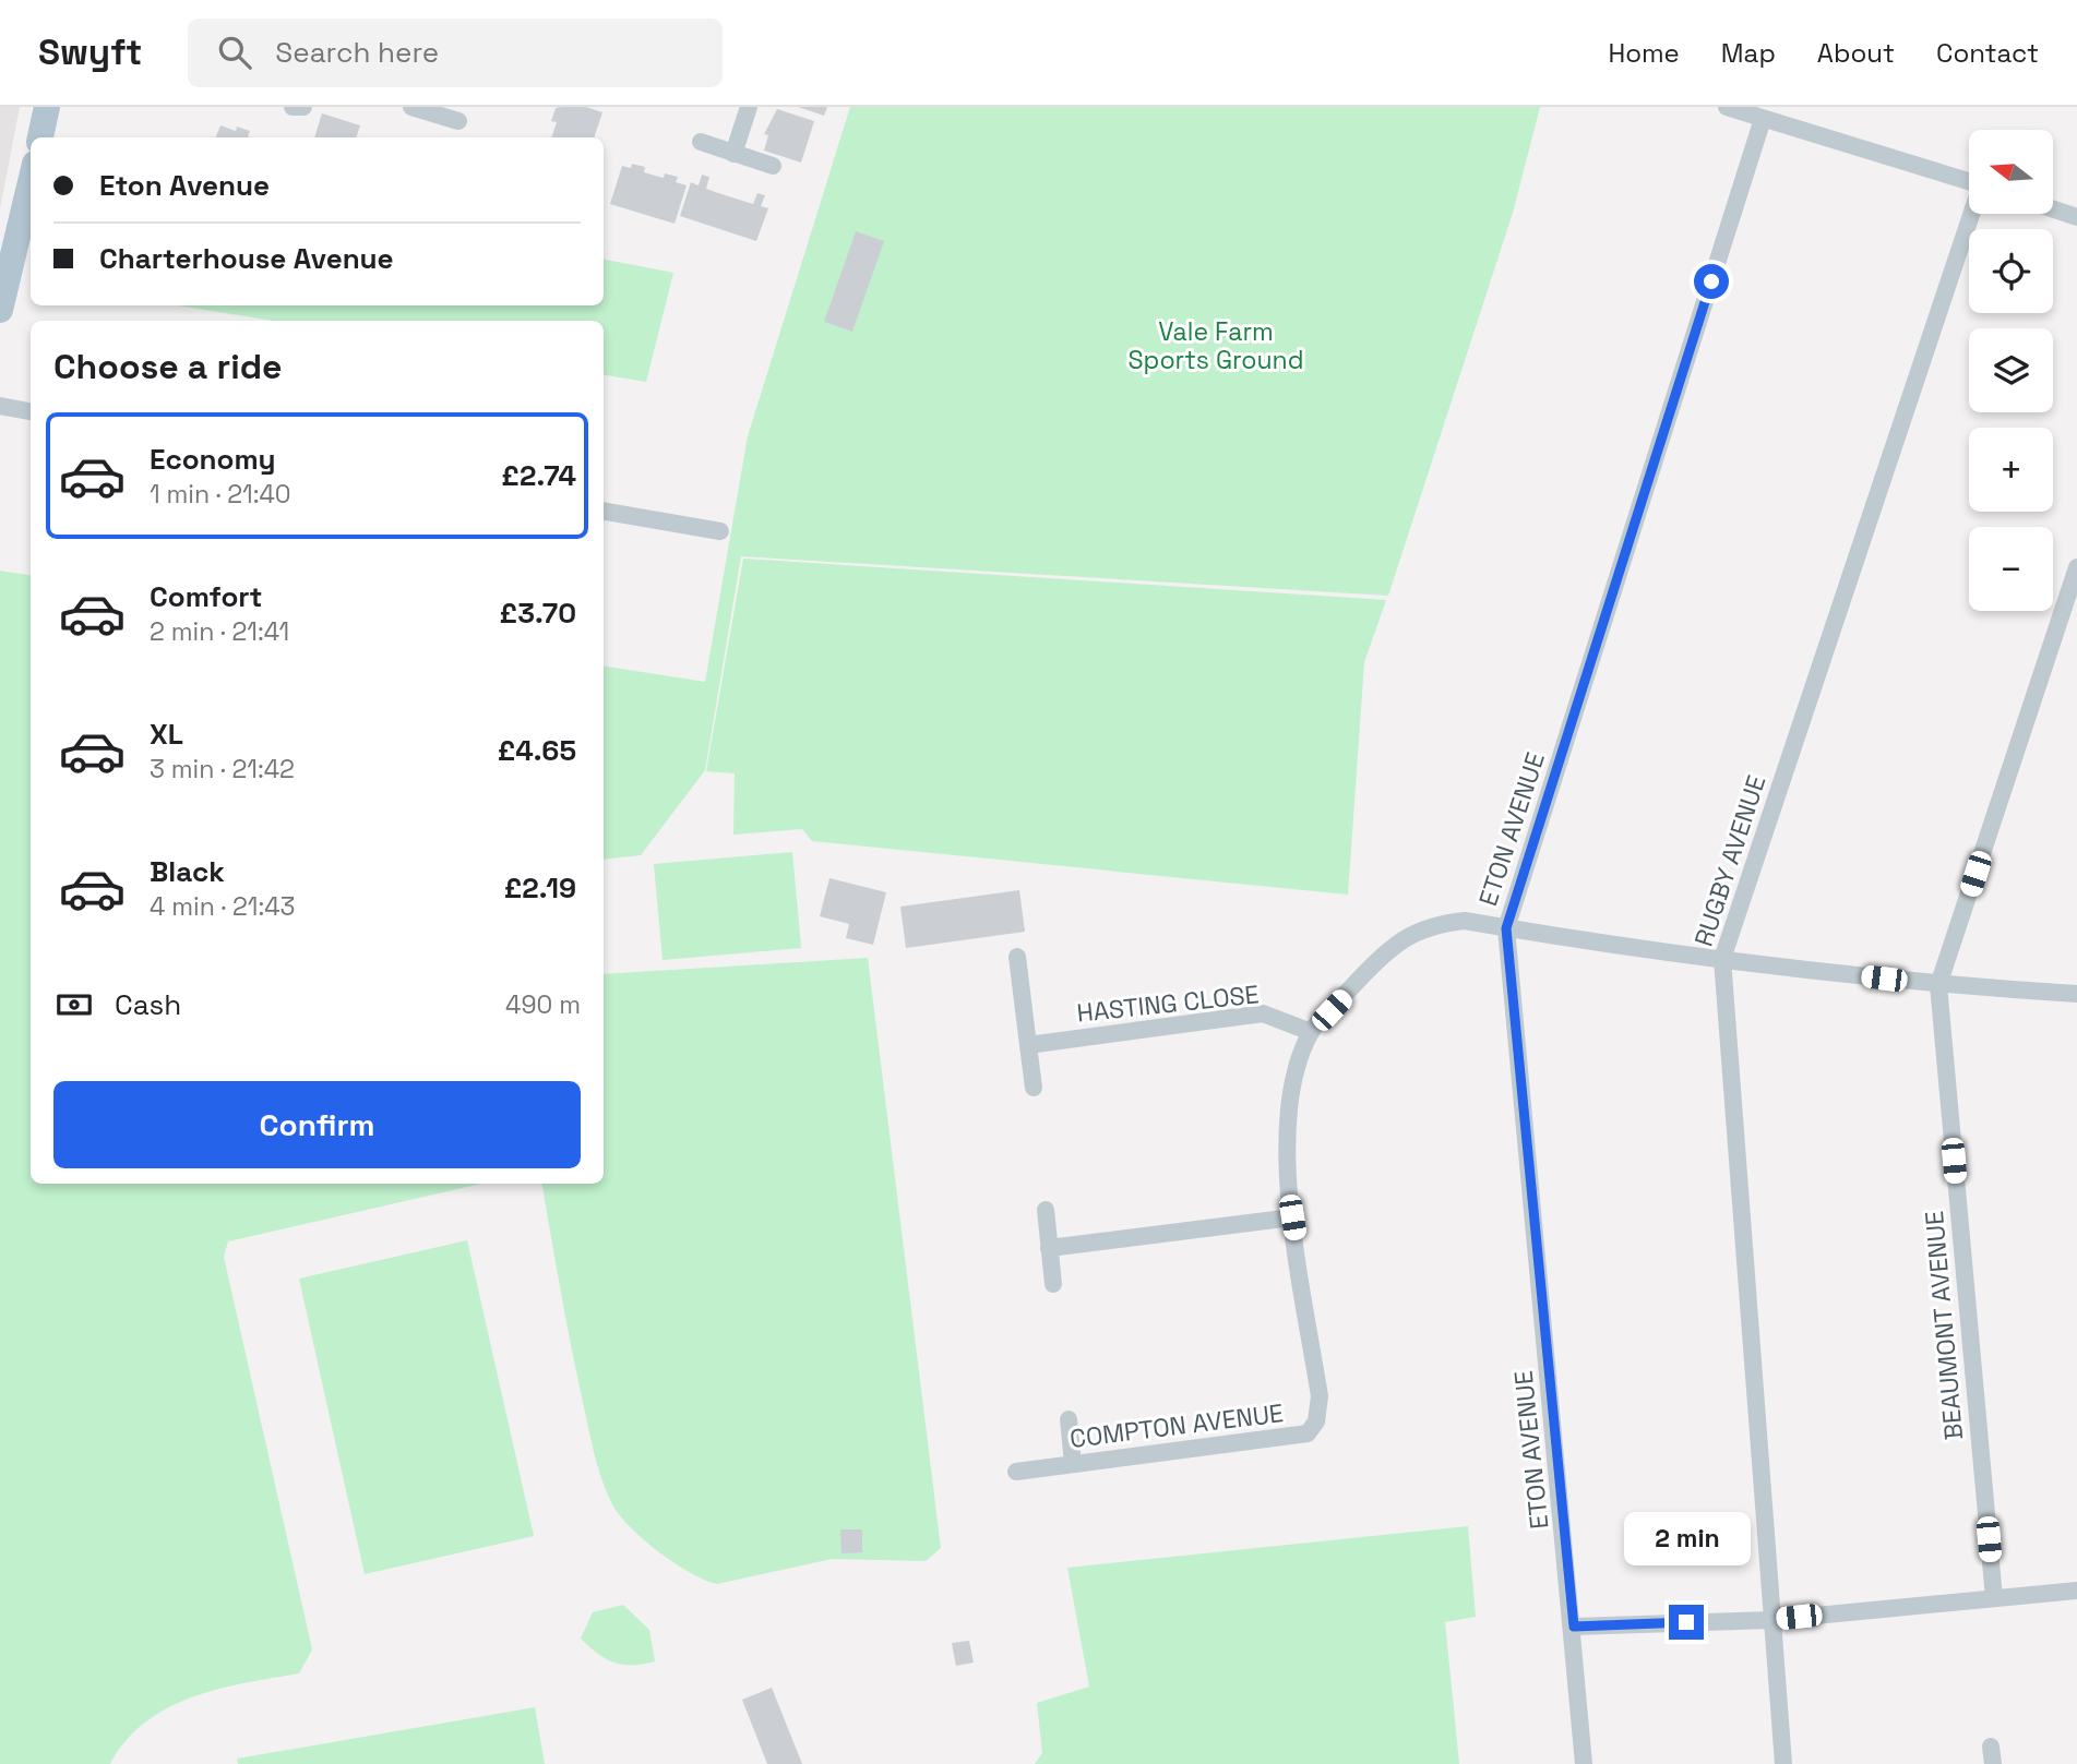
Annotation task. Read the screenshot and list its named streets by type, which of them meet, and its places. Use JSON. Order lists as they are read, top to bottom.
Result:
{
  "streets": {
    "street": [
      "ETON AVENUE",
      "RUGBY AVENUE",
      "HASTING CLOSE",
      "BEAUMONT AVENUE",
      "COMPTON AVENUE"
    ]
  },
  "crossings": [
    ["ETON AVENUE", "COMPTON AVENUE"],
    ["HASTING CLOSE", "COMPTON AVENUE"]
  ],
  "parks": ["Vale Farm Sports Ground"],
  "north": "left",
  "page": {
    "header": "Swyft",
    "search": "Search here",
    "nav": [
      "Home",
      "Map",
      "About",
      "Contact"
    ],
    "map_buttons": ["+", "−"],
    "banner": ["Eton Avenue", "Charterhouse Avenue"],
    "heading": "Choose a ride",
    "list": [
      {
        "name": "Economy",
        "note": "1 min · 21:40",
        "value": "£2.74"
      },
      {
        "name": "Comfort",
        "note": "2 min · 21:41",
        "value": "£3.70"
      },
      {
        "name": "XL",
        "note": "3 min · 21:42",
        "value": "£4.65"
      },
      {
        "name": "Black",
        "note": "4 min · 21:43",
        "value": "£2.19"
      }
    ],
    "pay": ["Cash", "490 m"],
    "buttons": "Confirm",
    "bubble": "2 min"
  }
}
